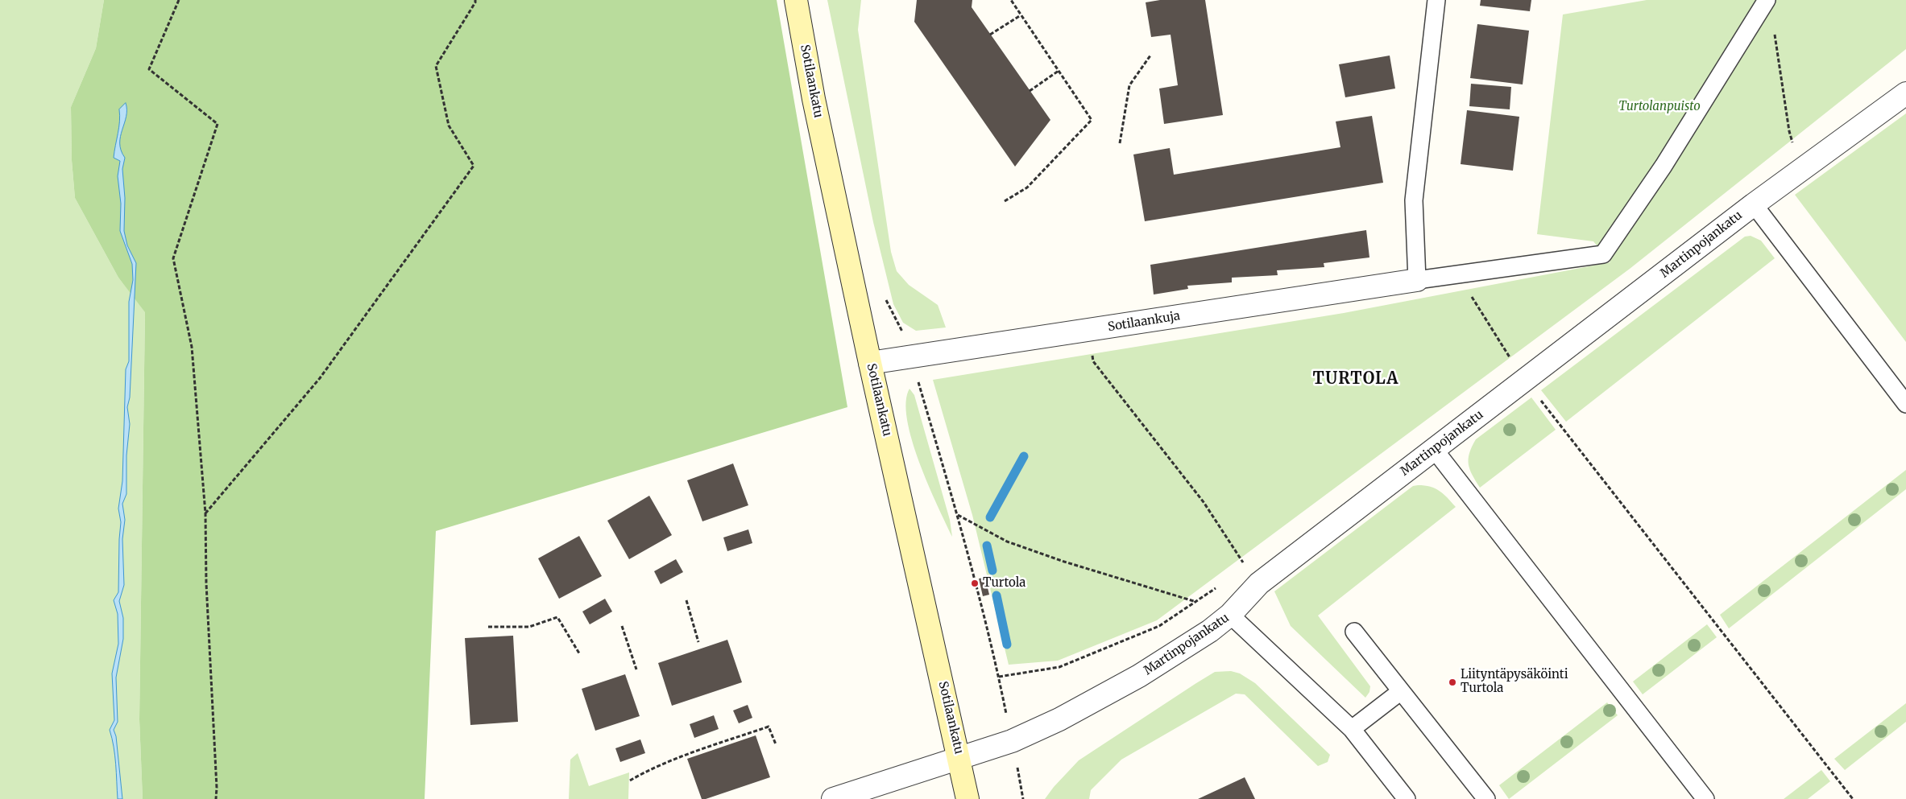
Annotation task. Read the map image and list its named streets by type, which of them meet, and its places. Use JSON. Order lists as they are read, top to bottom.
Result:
{
  "streets": {
    "main road": ["Sotilaankatu"],
    "street": ["Martinpojankatu", "Sotilaankuja"]
  },
  "crossings": [
    ["Sotilaankatu", "Martinpojankatu"],
    ["Sotilaankatu", "Sotilaankuja"]
  ],
  "districts": ["TURTOLA"],
  "parks": ["Turtolanpuisto"],
  "places": ["Turtola", "Liityntäpysäköinti Turtola"]
}
